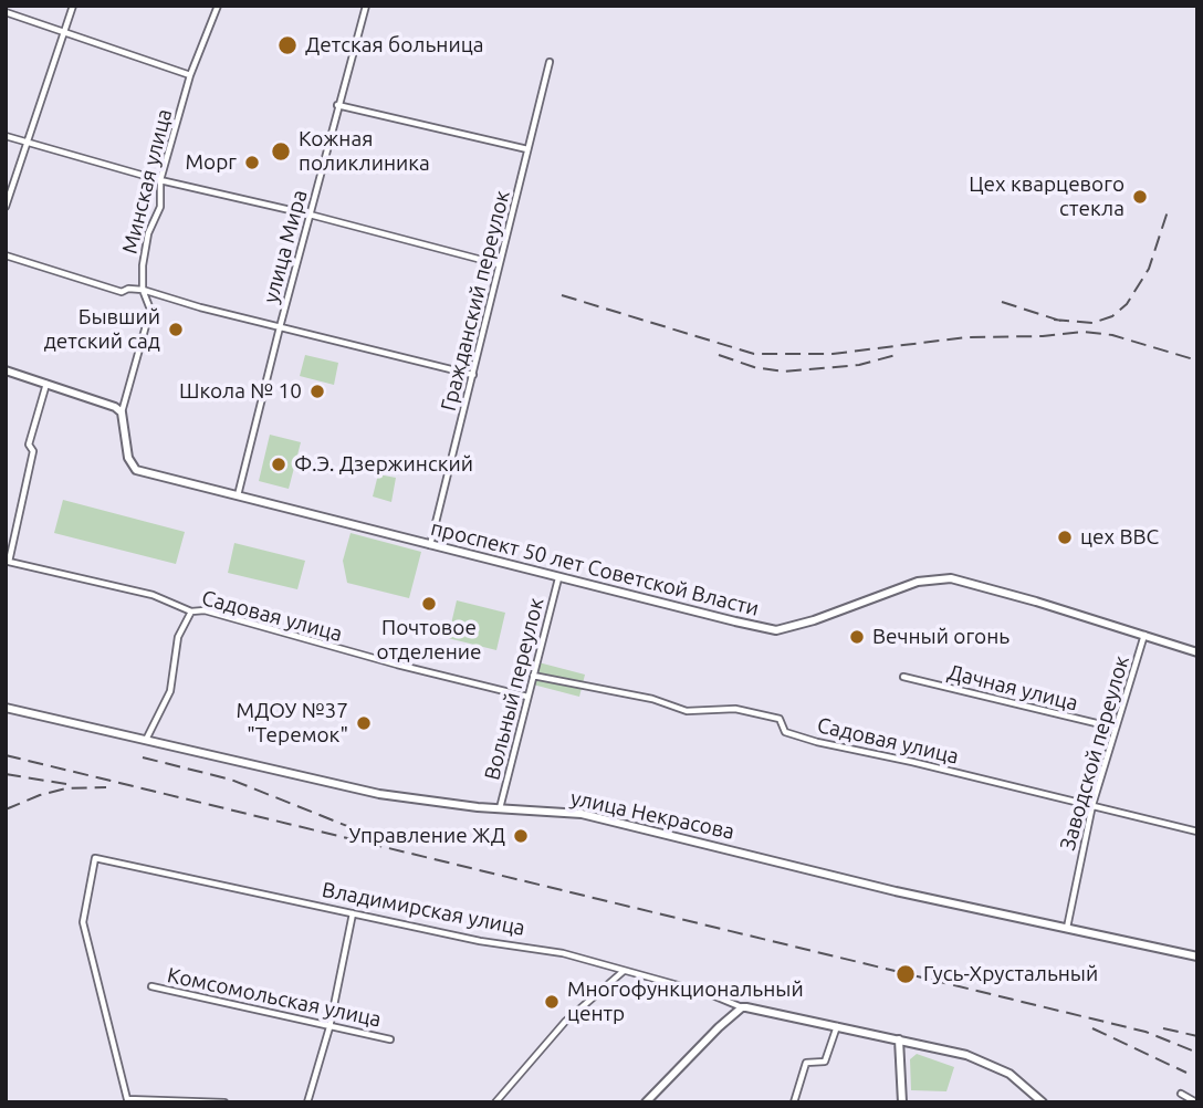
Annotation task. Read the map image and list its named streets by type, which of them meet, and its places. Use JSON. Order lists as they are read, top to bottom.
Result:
{
  "streets": {
    "street": [
      "Минская улица",
      "улица Мира",
      "Гражданский переулок",
      "проспект 50 лет Советской Власти",
      "Садовая улица",
      "Дачная улица",
      "Вольный переулок",
      "Заводской переулок",
      "улица Некрасова",
      "Владимирская улица",
      "Комсомольская улица"
    ]
  },
  "crossings": [
    ["Минская улица", "проспект 50 лет Советской Власти"],
    ["улица Мира", "проспект 50 лет Советской Власти"],
    ["Гражданский переулок", "проспект 50 лет Советской Власти"],
    ["проспект 50 лет Советской Власти", "Вольный переулок"],
    ["проспект 50 лет Советской Власти", "Заводской переулок"],
    ["Садовая улица", "Вольный переулок"],
    ["Садовая улица", "Заводской переулок"],
    ["Дачная улица", "Заводской переулок"],
    ["Вольный переулок", "улица Некрасова"],
    ["Заводской переулок", "улица Некрасова"]
  ],
  "places": [
    "Детская больница",
    "Кожная поликлиника",
    "Морг",
    "Цех кварцевого стекла",
    "Бывший детский сад",
    "Школа № 10",
    "Ф.Э. Дзержинский",
    "цех ВВС",
    "Почтовое отделение",
    "Вечный огонь",
    "МДОУ №37 \"Теремок\"",
    "Управление ЖД",
    "Гусь-Хрустальный",
    "Многофункциональный центр"
  ]
}
